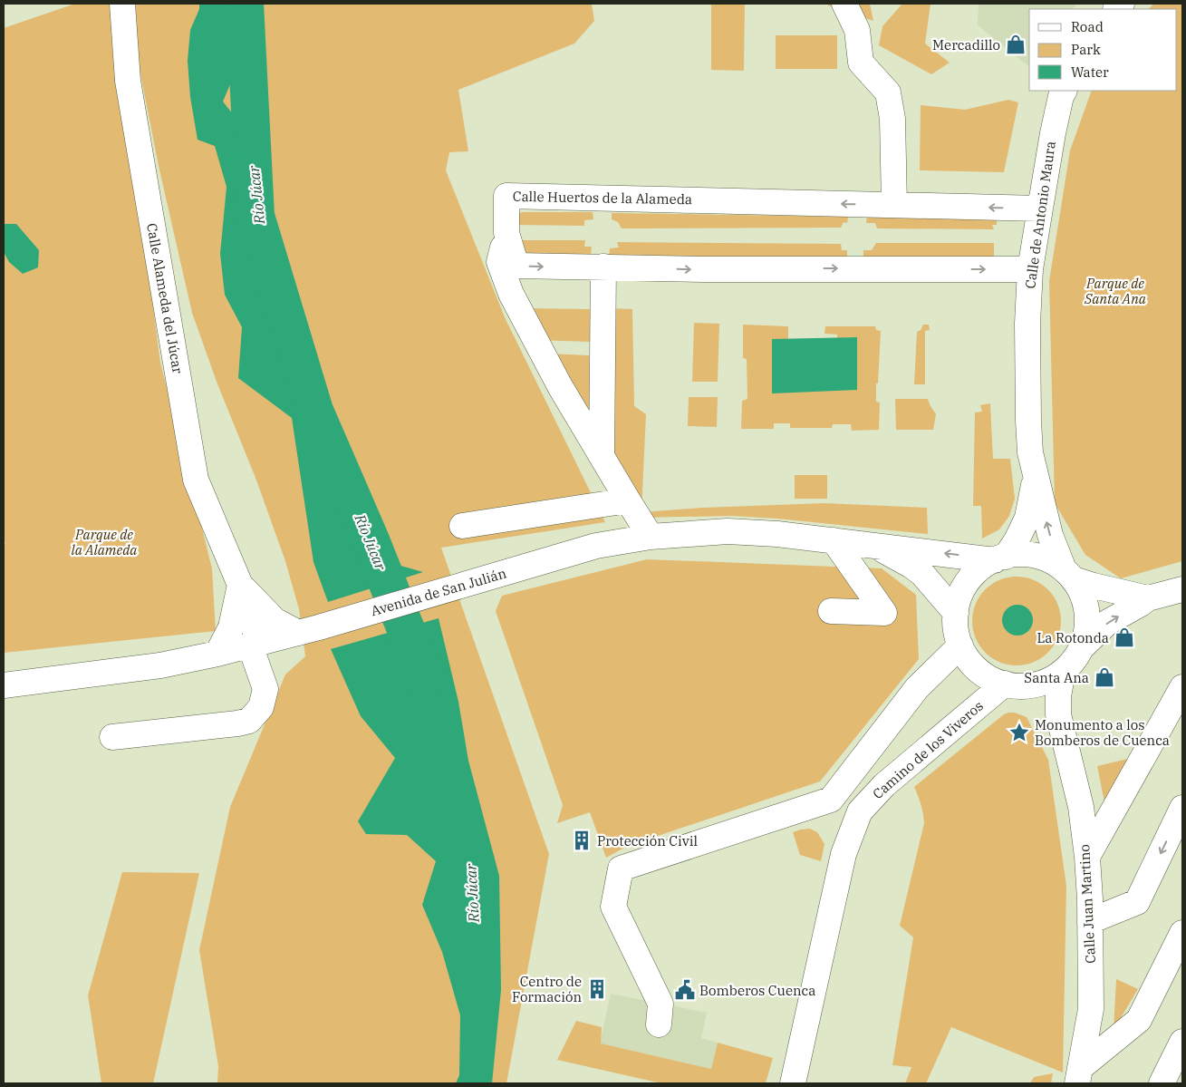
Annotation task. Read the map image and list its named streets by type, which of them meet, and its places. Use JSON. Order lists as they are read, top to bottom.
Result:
{
  "streets": {
    "street": [
      "Calle Huertos de la Alameda",
      "Calle de Antonio Maura",
      "Calle Alameda del Júcar",
      "Avenida de San Julián",
      "Camino de los Viveros",
      "Calle Juan Martino"
    ]
  },
  "crossings": [
    ["Calle Huertos de la Alameda", "Calle de Antonio Maura"],
    ["Calle de Antonio Maura", "Avenida de San Julián"],
    ["Calle de Antonio Maura", "Camino de los Viveros"],
    ["Calle de Antonio Maura", "Calle Juan Martino"],
    ["Calle Alameda del Júcar", "Avenida de San Julián"],
    ["Avenida de San Julián", "Camino de los Viveros"],
    ["Avenida de San Julián", "Calle Juan Martino"],
    ["Camino de los Viveros", "Calle Juan Martino"]
  ],
  "water": ["Río Júcar"],
  "parks": ["Parque de Santa Ana", "Parque de la Alameda"],
  "places": {
    "shop": ["Mercadillo", "La Rotonda", "Santa Ana"],
    "place": ["Monumento a los Bomberos de Cuenca"],
    "building": ["Protección Civil", "Centro de Formación"],
    "public building": ["Bomberos Cuenca"]
  },
  "legend": ["Road", "Park", "Water"]
}
